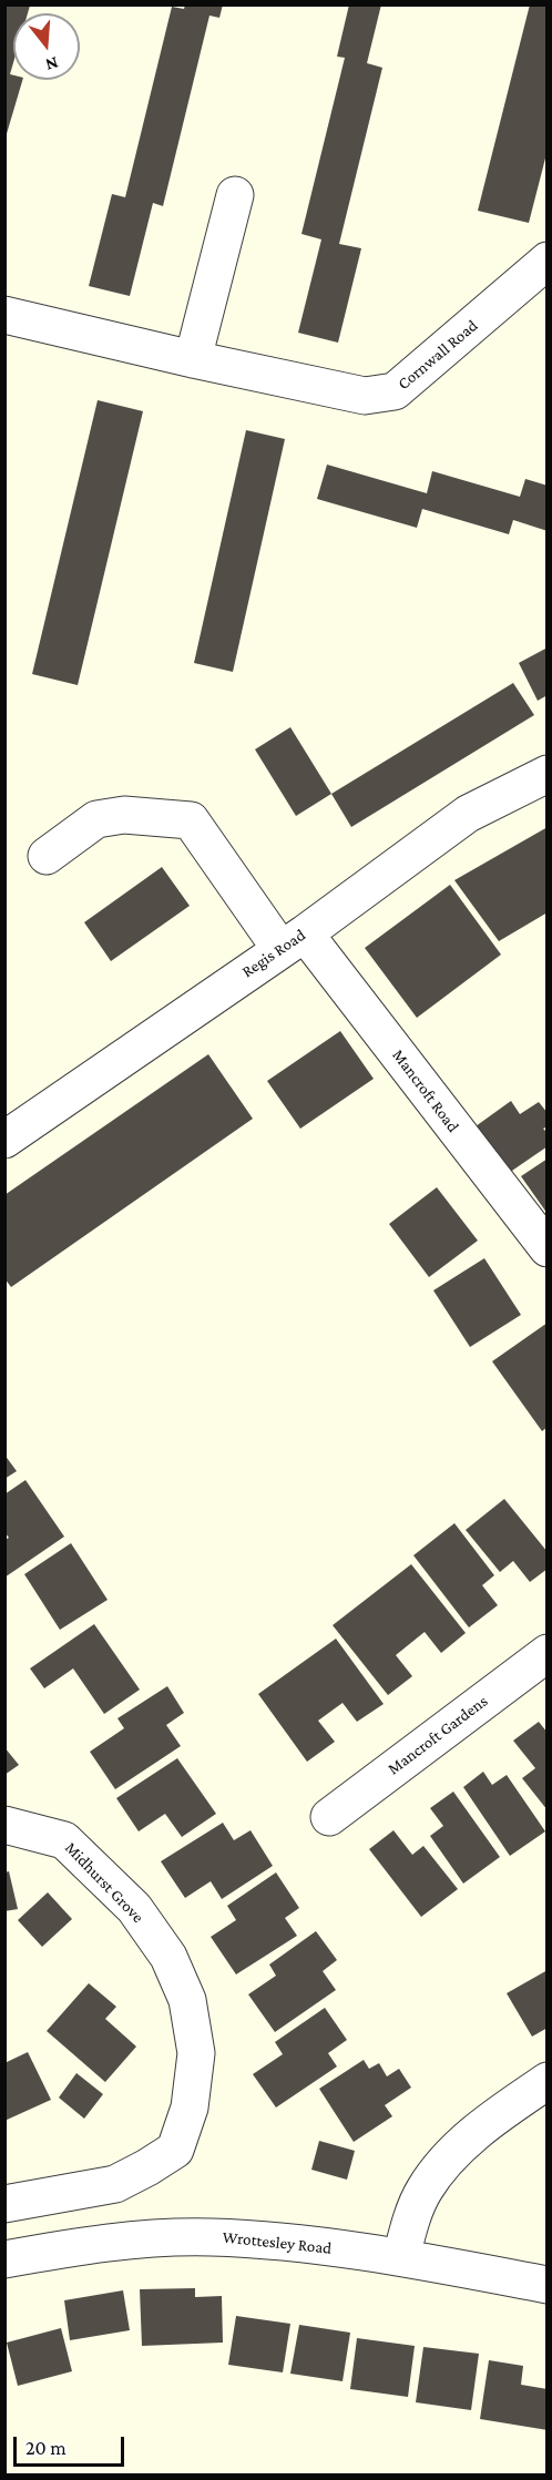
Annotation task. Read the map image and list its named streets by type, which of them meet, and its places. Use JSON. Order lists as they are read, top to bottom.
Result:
{
  "streets": {
    "street": [
      "Cornwall Road",
      "Regis Road",
      "Mancroft Road",
      "Mancroft Gardens",
      "Midhurst Grove",
      "Wrottesley Road"
    ]
  },
  "crossings": [
    ["Regis Road", "Mancroft Road"]
  ],
  "scale_bar": "20 m",
  "north": "bottom"
}
